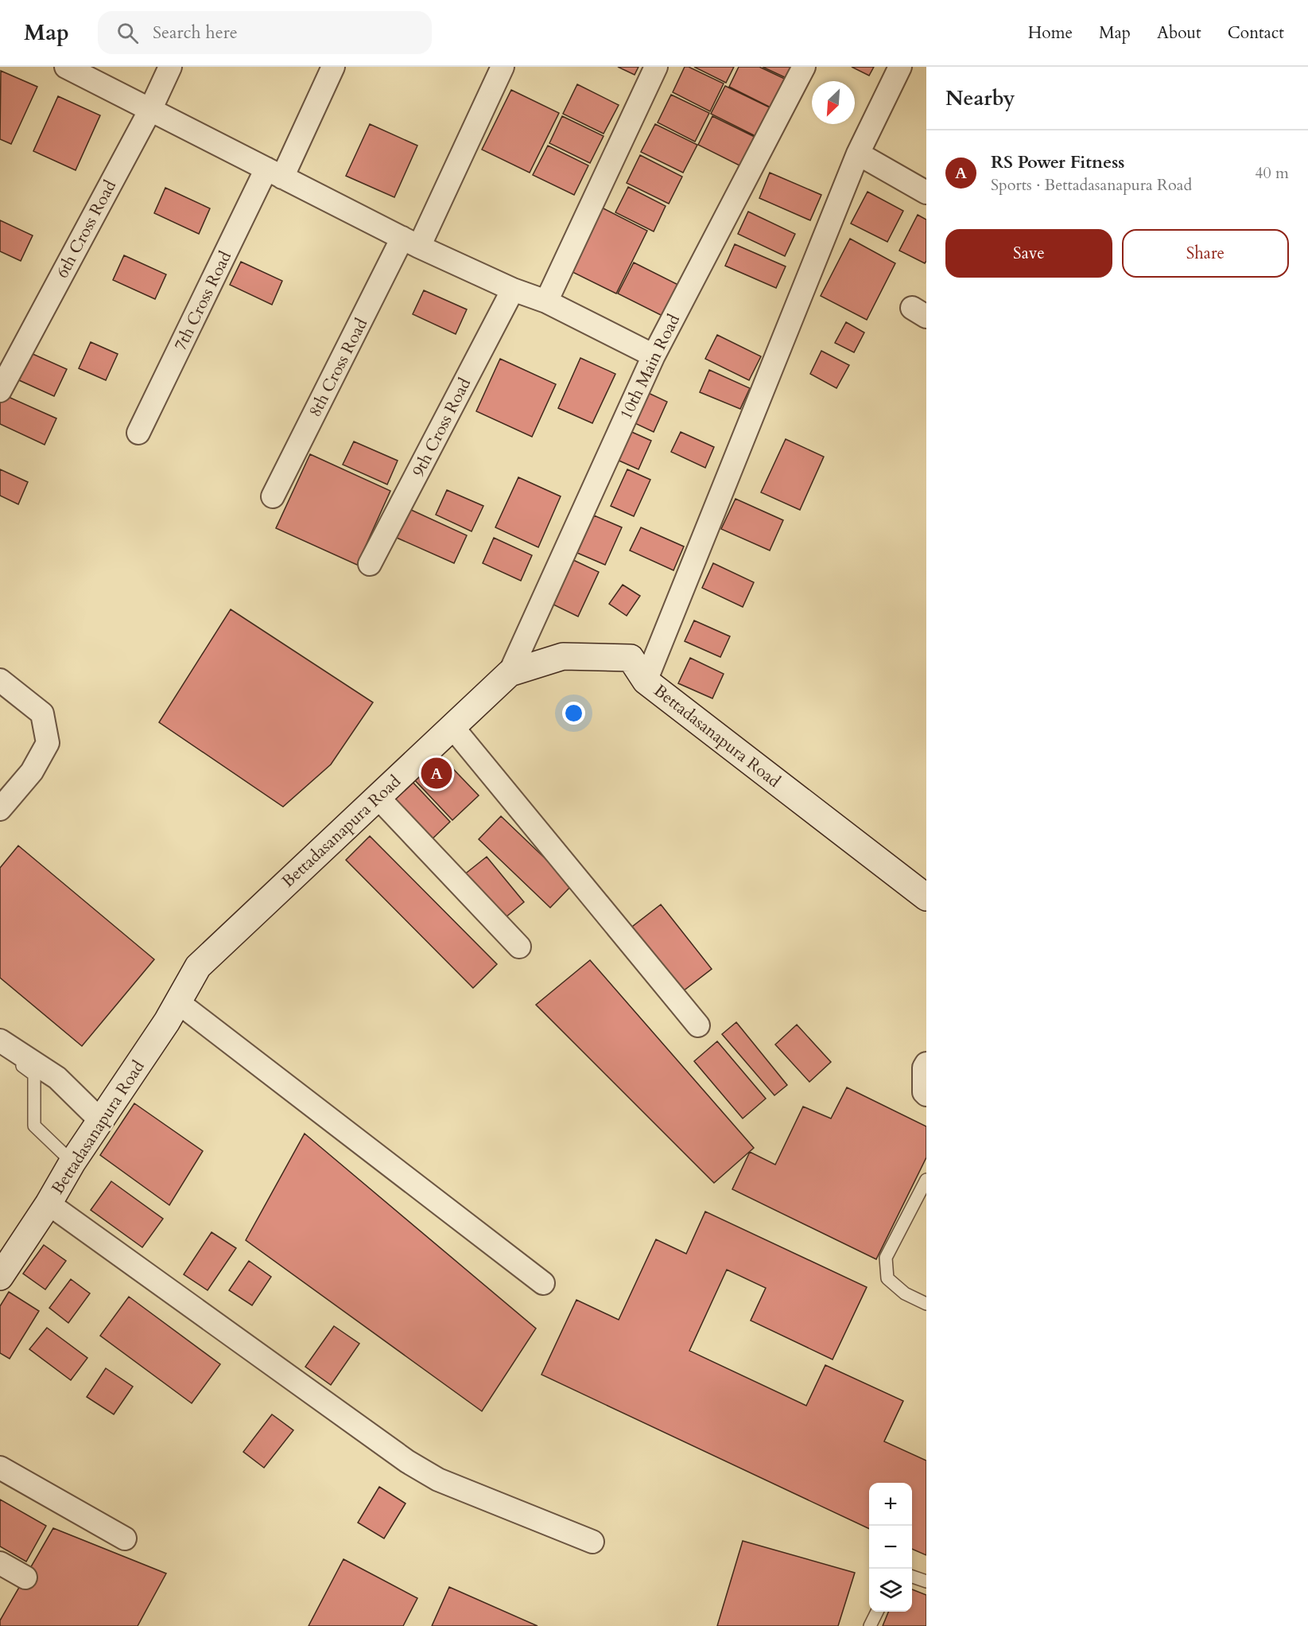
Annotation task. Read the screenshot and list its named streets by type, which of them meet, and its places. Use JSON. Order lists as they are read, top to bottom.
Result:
{
  "streets": {
    "street": [
      "6th Cross Road",
      "7th Cross Road",
      "10th Main Road",
      "8th Cross Road",
      "9th Cross Road",
      "Bettadasanapura Road"
    ]
  },
  "crossings": [
    ["10th Main Road", "Bettadasanapura Road"]
  ],
  "north": "bottom left",
  "page": {
    "header": "Map",
    "search": "Search here",
    "nav": [
      "Home",
      "Map",
      "About",
      "Contact"
    ],
    "heading": "Nearby",
    "list": [
      {
        "mark": "A",
        "name": "RS Power Fitness",
        "note": "Sports · Bettadasanapura Road",
        "value": "40 m"
      }
    ],
    "buttons": ["Save", "Share"],
    "pins": "A",
    "map_buttons": ["+", "−"]
  }
}
